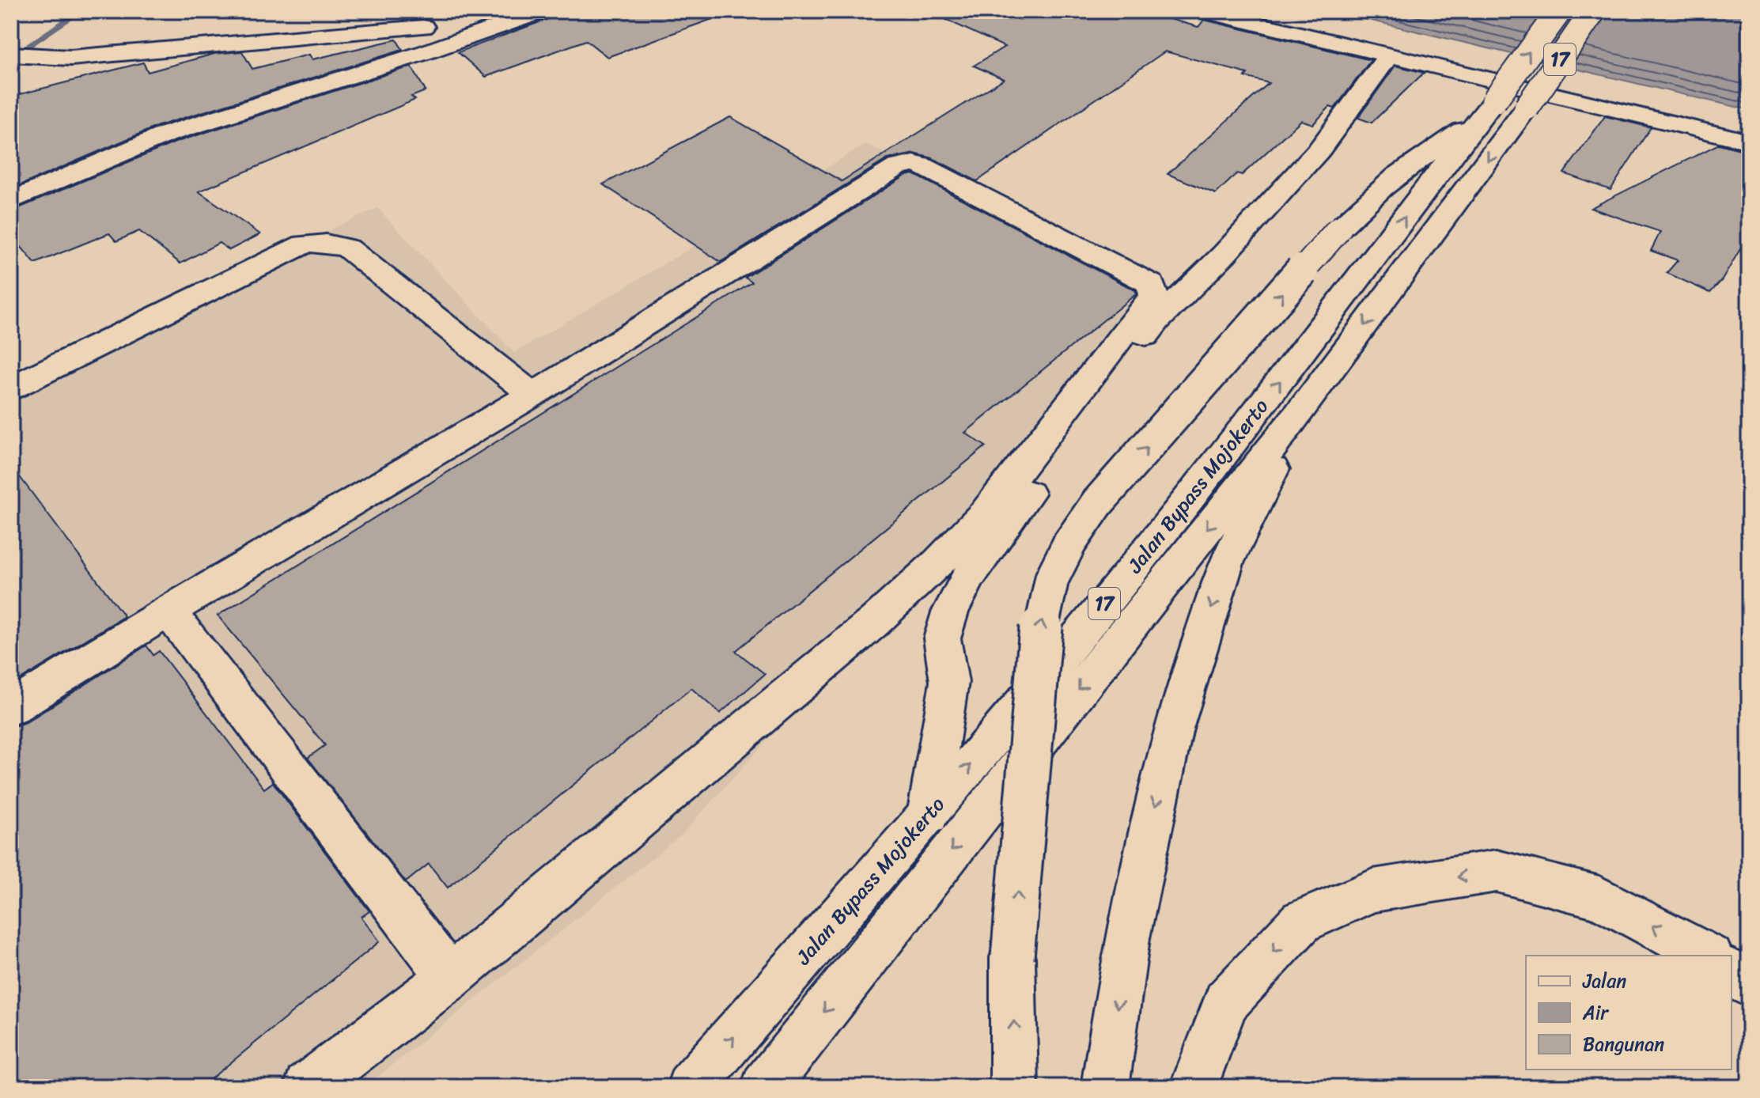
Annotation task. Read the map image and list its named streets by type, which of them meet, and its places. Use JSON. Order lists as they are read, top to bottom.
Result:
{
  "streets": {
    "main road": ["17", "Jalan Bypass Mojokerto"]
  },
  "legend": ["Jalan", "Air", "Bangunan"]
}
